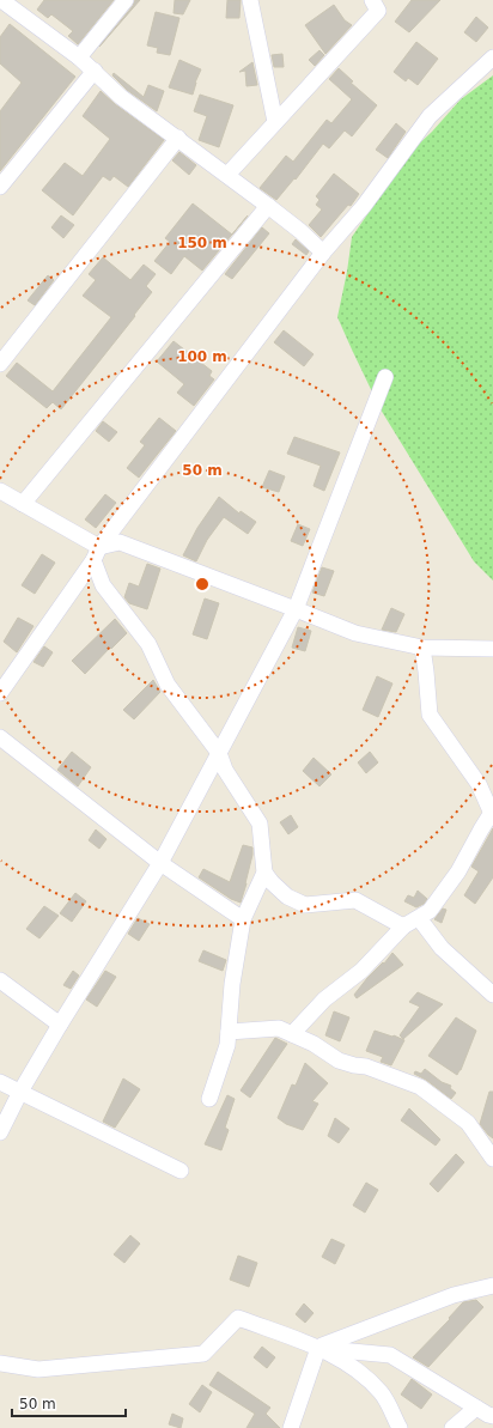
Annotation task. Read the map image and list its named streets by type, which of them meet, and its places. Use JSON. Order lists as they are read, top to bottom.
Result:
{
  "scale_bar": "50 m",
  "rings": ["150 m", "100 m", "50 m"]
}
